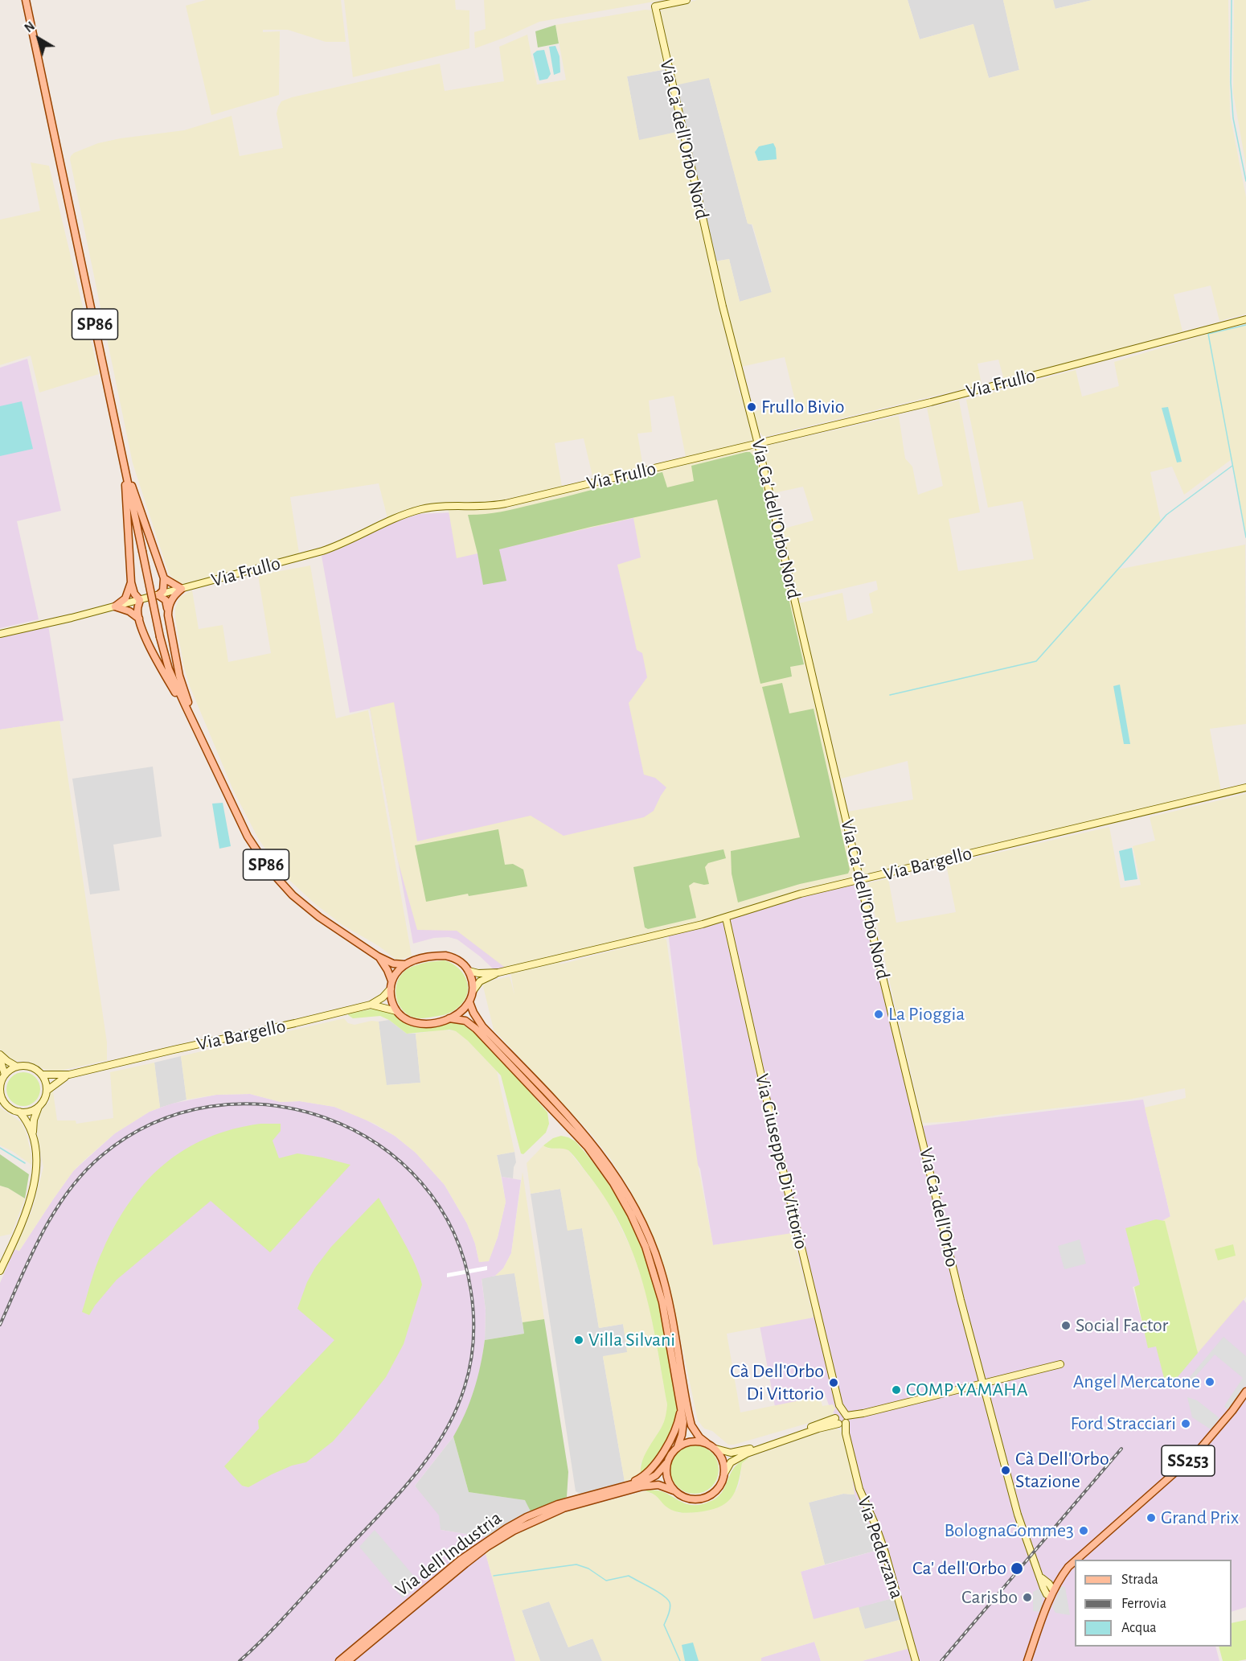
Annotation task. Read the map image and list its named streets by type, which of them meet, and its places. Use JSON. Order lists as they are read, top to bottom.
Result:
{
  "streets": {
    "main road": ["SP86", "SS253", "Via dell'Industria"],
    "street": [
      "Via Ca' dell'Orbo Nord",
      "Via Frullo",
      "Via Bargello",
      "Via Giuseppe Di Vittorio",
      "Via Ca' dell'Orbo",
      "Via Pederzana"
    ]
  },
  "crossings": [
    ["Via Ca' dell'Orbo Nord", "Via Frullo"],
    ["Via Ca' dell'Orbo Nord", "Via Bargello"],
    ["Via Ca' dell'Orbo Nord", "Via Ca' dell'Orbo"],
    ["SP86", "Via Bargello"],
    ["Via Bargello", "Via Giuseppe Di Vittorio"],
    ["Via Giuseppe Di Vittorio", "Via Pederzana"]
  ],
  "places": [
    "Frullo Bivio",
    "La Pioggia",
    "Social Factor",
    "Villa Silvani",
    "Angel Mercatone",
    "Cà Dell'Orbo Di Vittorio",
    "COMP YAMAHA",
    "Ford Stracciari",
    "Cà Dell'Orbo Stazione",
    "Grand Prix",
    "BolognaGomme3",
    "Ca' dell'Orbo",
    "Carisbo"
  ],
  "legend": ["Strada", "Ferrovia", "Acqua"],
  "north": "top left"
}
